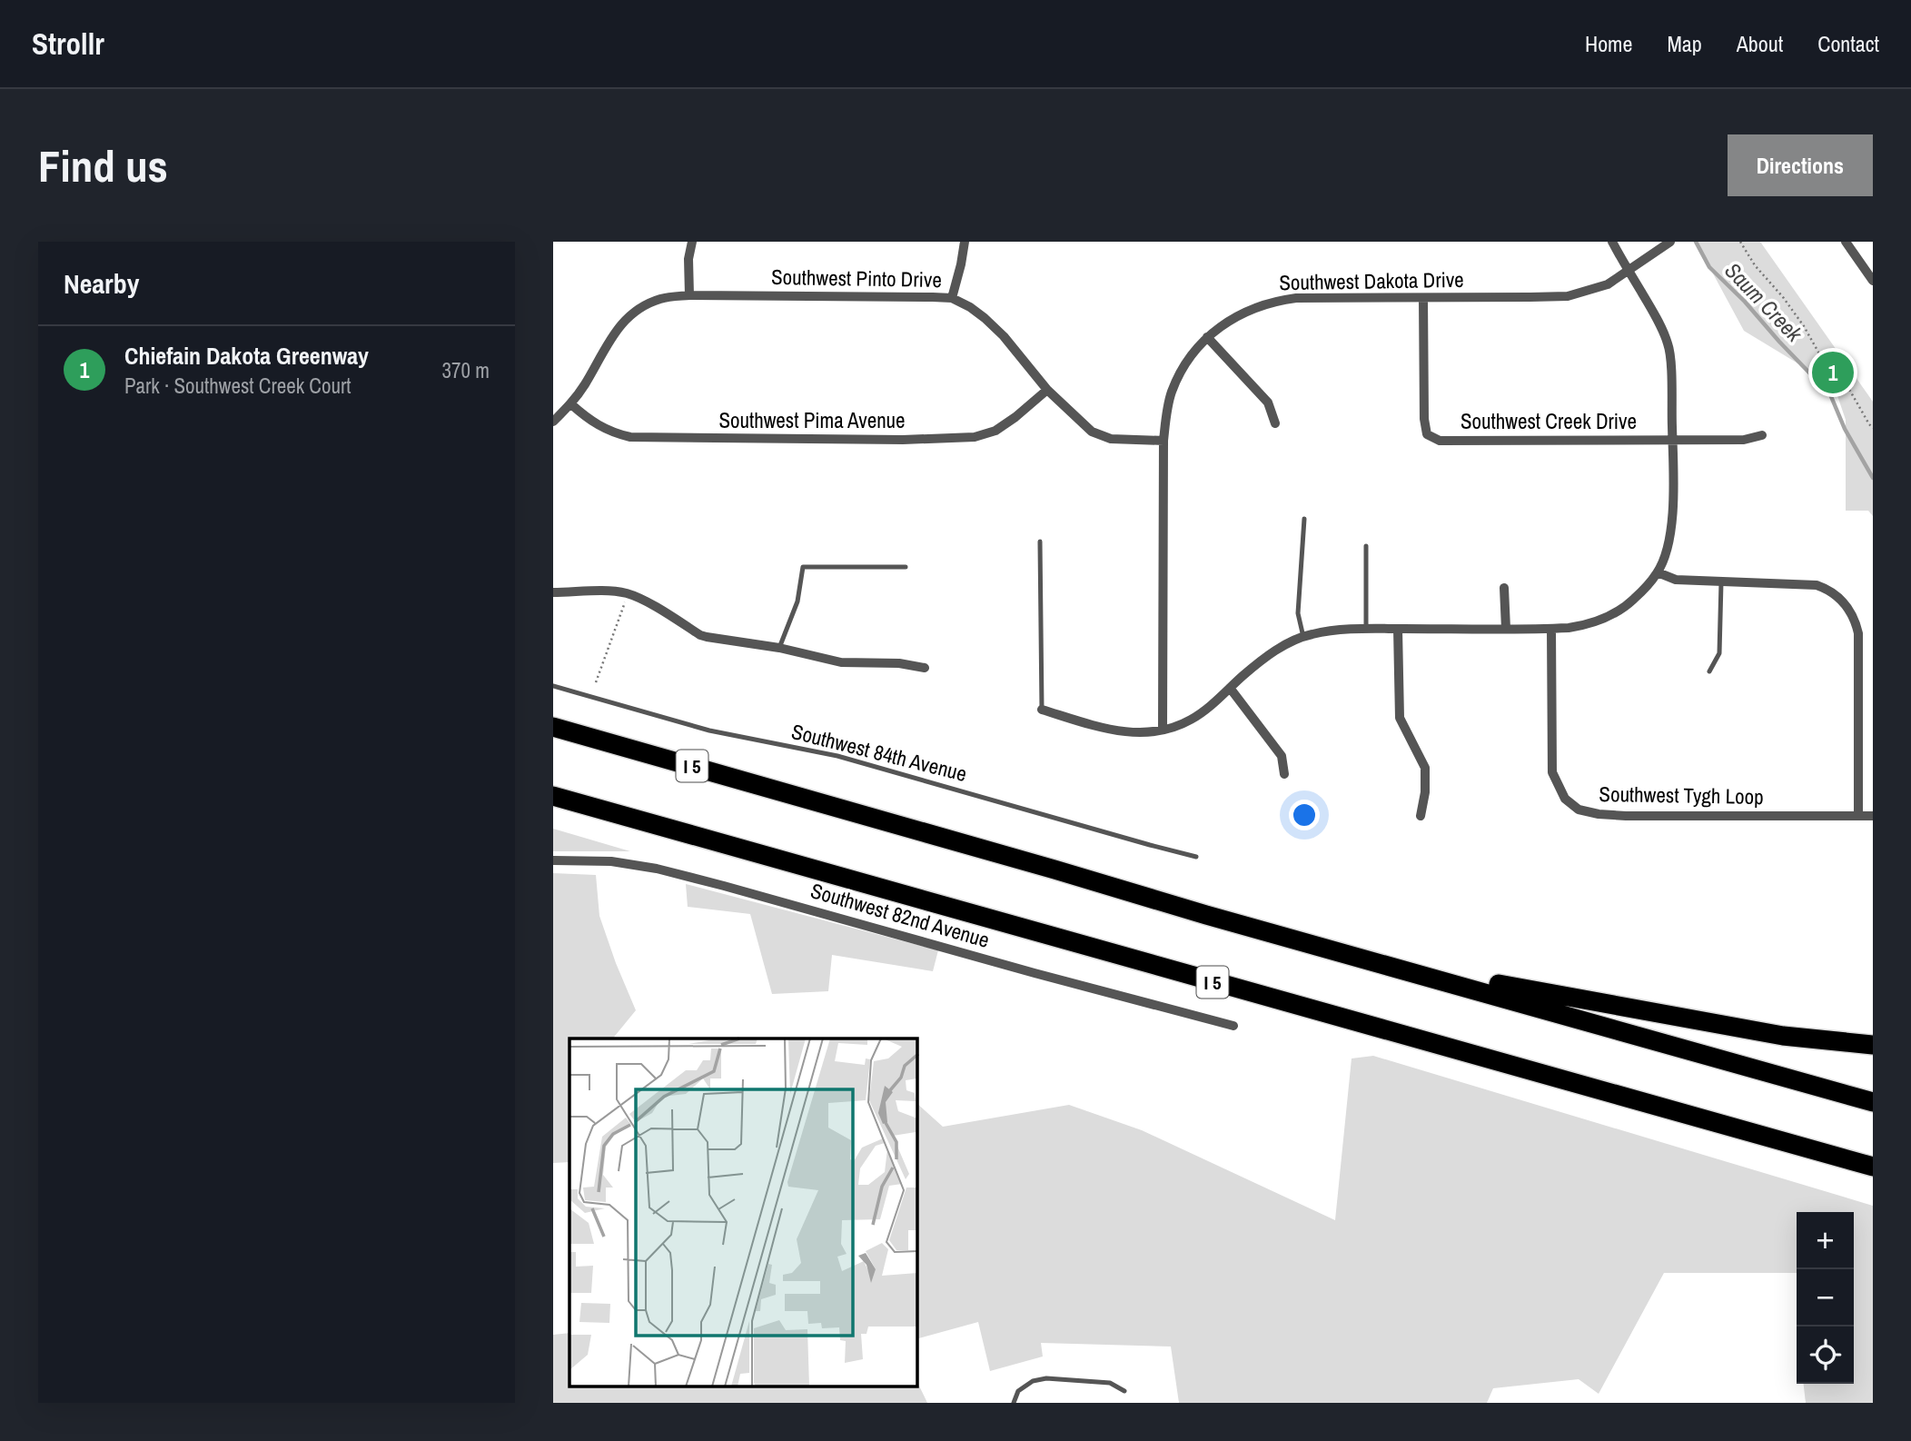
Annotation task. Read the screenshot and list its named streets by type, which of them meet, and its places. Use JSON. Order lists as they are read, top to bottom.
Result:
{
  "streets": {
    "highway": ["I 5"],
    "street": [
      "Southwest Pinto Drive",
      "Southwest Dakota Drive",
      "Southwest Pima Avenue",
      "Southwest Creek Drive",
      "Southwest Tygh Loop",
      "Southwest 82nd Avenue"
    ],
    "lane": ["Southwest 84th Avenue"]
  },
  "crossings": [
    ["Southwest Pinto Drive", "Southwest Dakota Drive"],
    ["Southwest Pinto Drive", "Southwest Pima Avenue"],
    ["Southwest Dakota Drive", "Southwest Creek Drive"]
  ],
  "water": ["Saum Creek"],
  "page": {
    "header": "Strollr",
    "nav": [
      "Home",
      "Map",
      "About",
      "Contact"
    ],
    "buttons": "Directions",
    "title": "Find us",
    "heading": "Nearby",
    "list": [
      {
        "mark": "1",
        "name": "Chiefain Dakota Greenway",
        "note": "Park · Southwest Creek Court",
        "value": "370 m"
      }
    ],
    "pins": "1",
    "map_buttons": ["+", "−"]
  }
}
